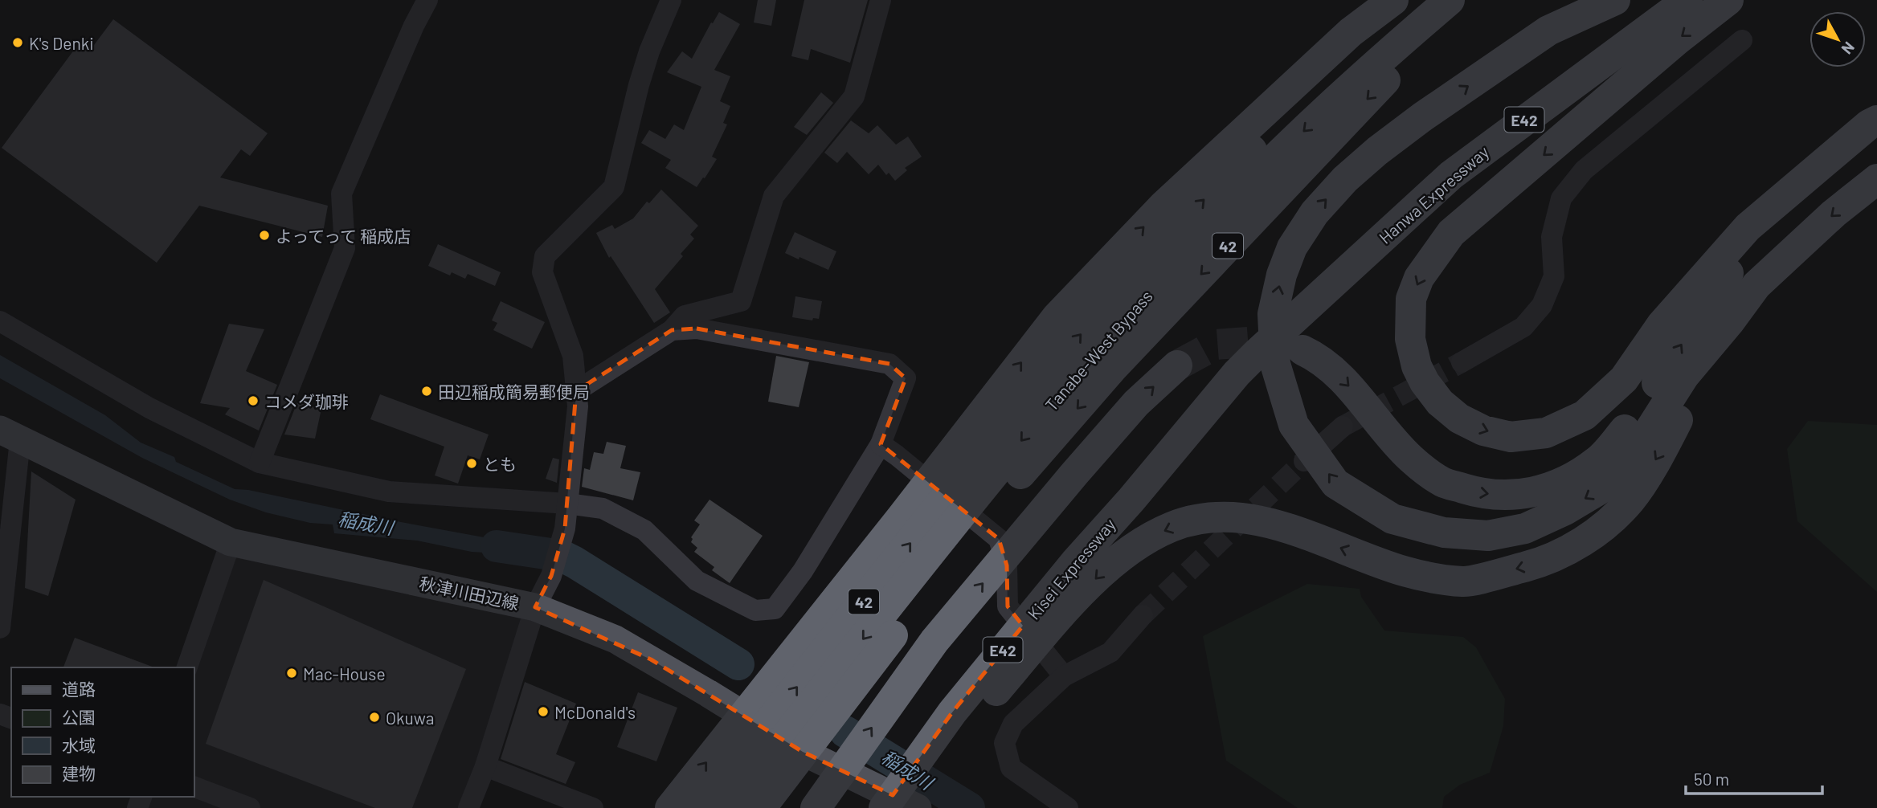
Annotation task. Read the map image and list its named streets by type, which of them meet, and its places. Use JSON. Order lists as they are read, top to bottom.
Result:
{
  "streets": {
    "highway": [
      "E42",
      "Hanwa Expressway",
      "42",
      "Tanabe-West Bypass",
      "Kisei Expressway"
    ],
    "main road": ["秋津川田辺線"]
  },
  "crossings": [
    ["Hanwa Expressway", "Kisei Expressway"],
    ["42", "Tanabe-West Bypass"],
    ["42", "秋津川田辺線"],
    ["Tanabe-West Bypass", "秋津川田辺線"]
  ],
  "water": ["稲成川"],
  "places": [
    "K's Denki",
    "よってって 稲成店",
    "田辺稲成簡易郵便局",
    "コメダ珈琲",
    "とも",
    "Mac-House",
    "McDonald's",
    "Okuwa"
  ],
  "legend": [
    "道路",
    "公園",
    "水域",
    "建物"
  ],
  "scale_bar": "50 m",
  "north": "bottom right"
}
